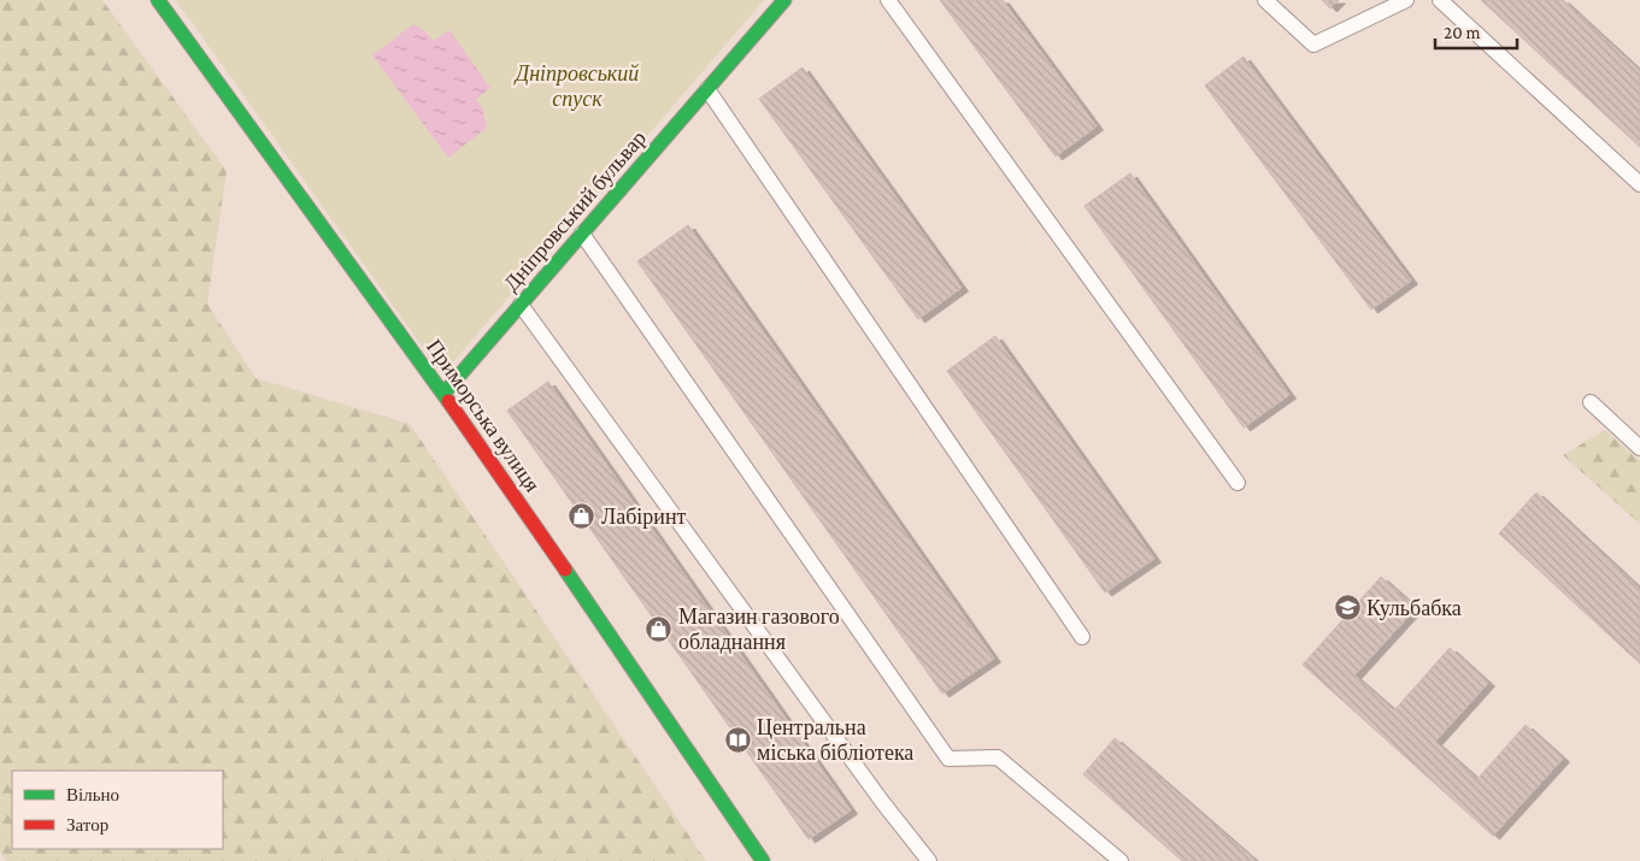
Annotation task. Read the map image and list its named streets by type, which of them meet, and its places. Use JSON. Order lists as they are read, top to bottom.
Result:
{
  "streets": {
    "street": ["Дніпровський бульвар", "Приморська вулиця"]
  },
  "crossings": [
    ["Дніпровський бульвар", "Приморська вулиця"]
  ],
  "parks": ["Дніпровський спуск"],
  "places": {
    "shop": ["Лабіринт", "Магазин газового обладнання"],
    "school or university": ["Кульбабка"],
    "library": ["Центральна міська бібліотека"]
  },
  "legend": ["Вільно", "Затор"],
  "scale_bar": "20 m"
}
